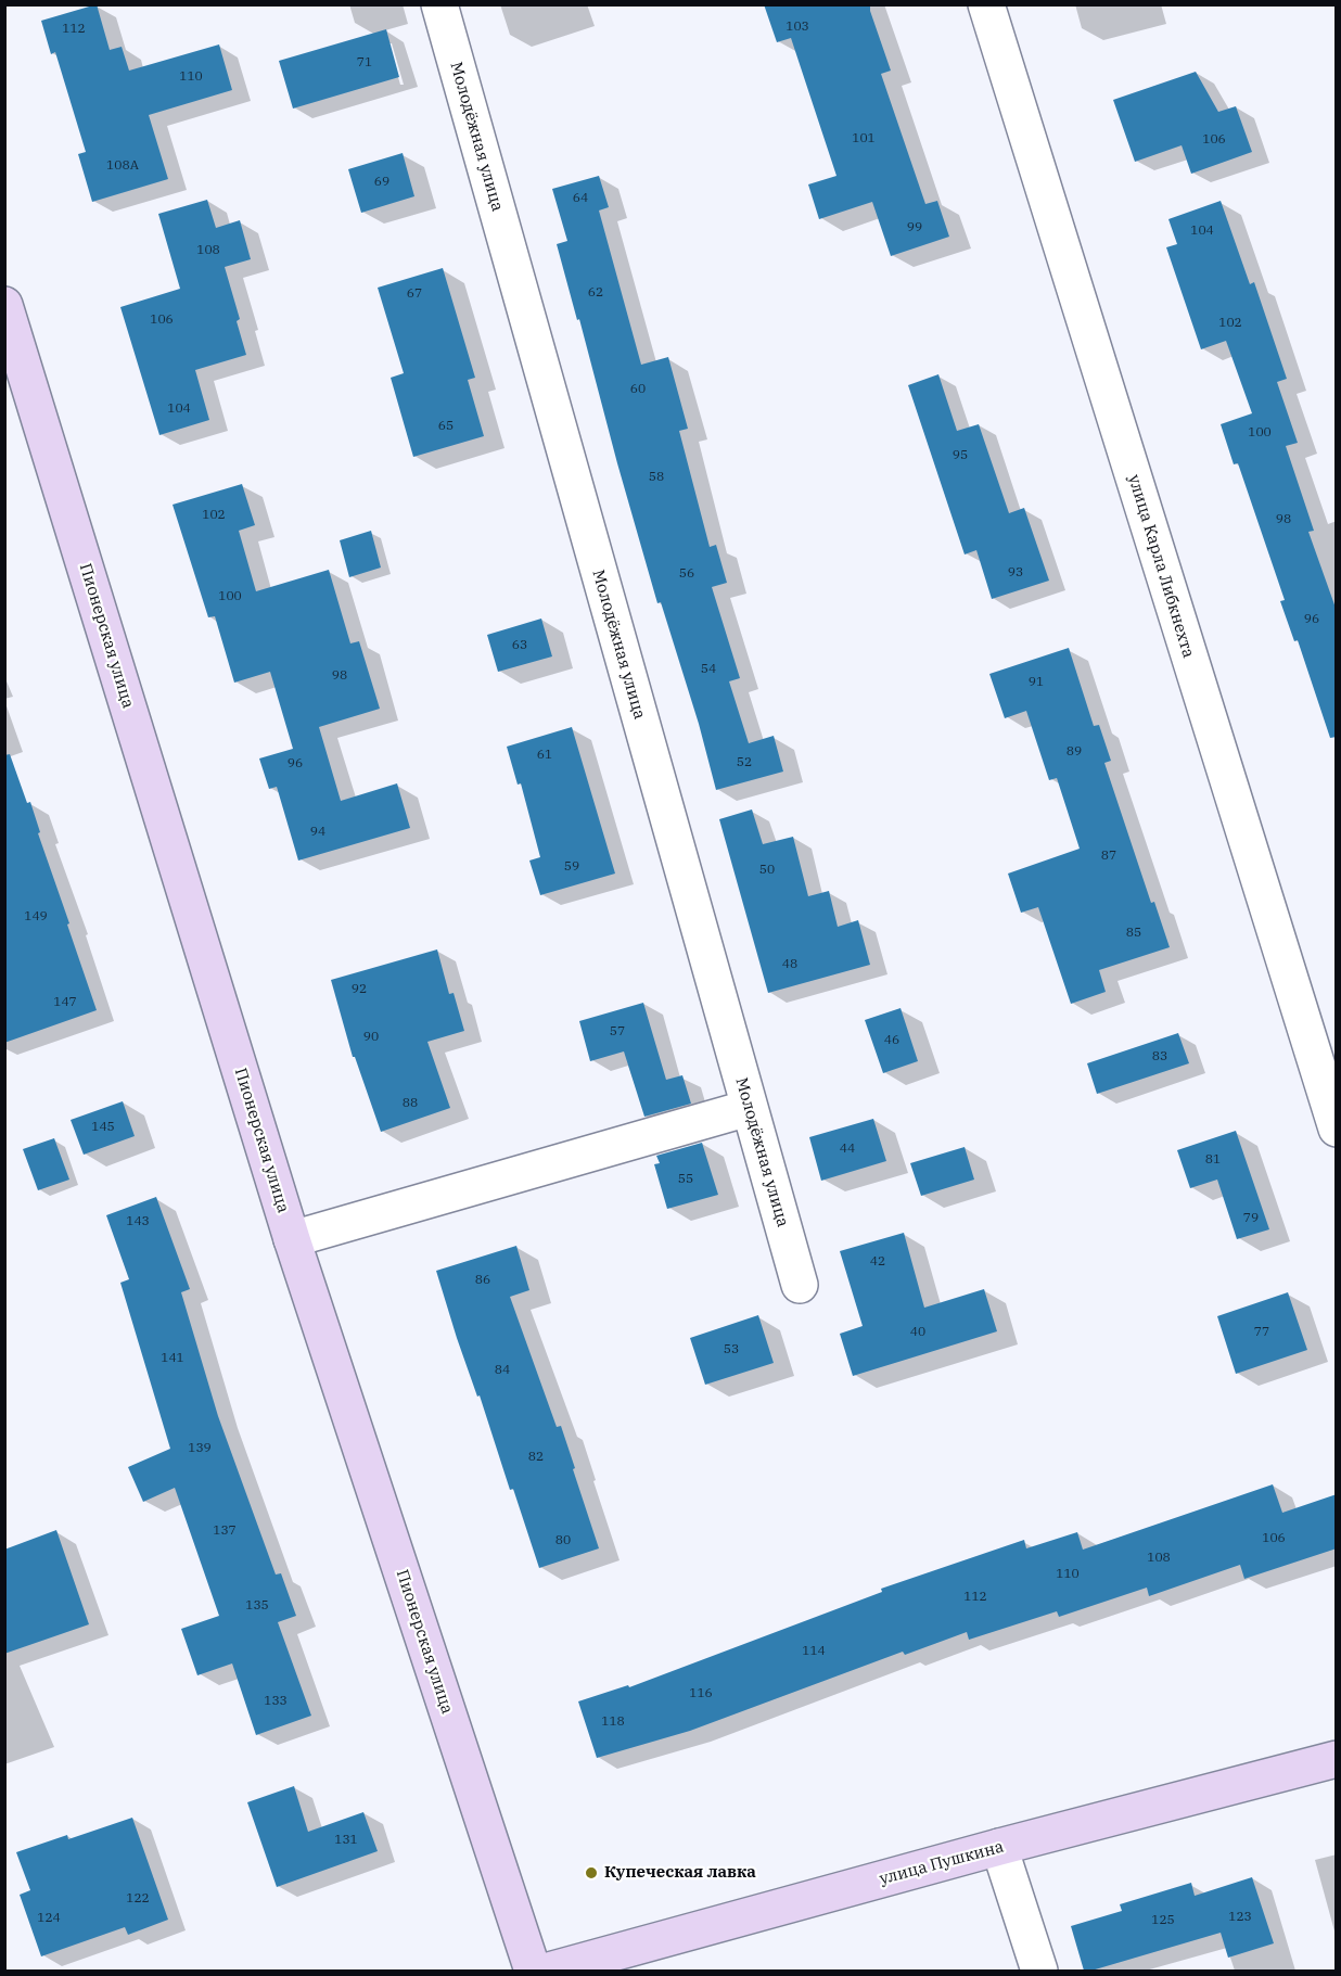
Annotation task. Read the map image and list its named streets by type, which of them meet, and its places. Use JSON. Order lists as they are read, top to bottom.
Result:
{
  "streets": {
    "street": [
      "Молодёжная улица",
      "улица Карла Либкнехта",
      "Пионерская улица",
      "улица Пушкина"
    ]
  },
  "places": ["Купеческая лавка"],
  "house_numbers": [
    "103",
    "112",
    "71",
    "110",
    "101",
    "106",
    "108А",
    "69",
    "64",
    "99",
    "104",
    "108",
    "62",
    "67",
    "106",
    "102",
    "60",
    "104",
    "65",
    "100",
    "95",
    "58",
    "102",
    "98",
    "93",
    "56",
    "100",
    "96",
    "63",
    "54",
    "98",
    "91",
    "89",
    "61",
    "52",
    "96",
    "94",
    "87",
    "59",
    "50",
    "149",
    "85",
    "48",
    "92",
    "147",
    "57",
    "90",
    "46",
    "83",
    "88",
    "145",
    "44",
    "81",
    "55",
    "79",
    "143",
    "42",
    "86",
    "40",
    "77",
    "53",
    "141",
    "84",
    "139",
    "82",
    "137",
    "106",
    "80",
    "108",
    "110",
    "112",
    "135",
    "114",
    "116",
    "133",
    "118",
    "131",
    "122",
    "123",
    "124",
    "125"
  ]
}
